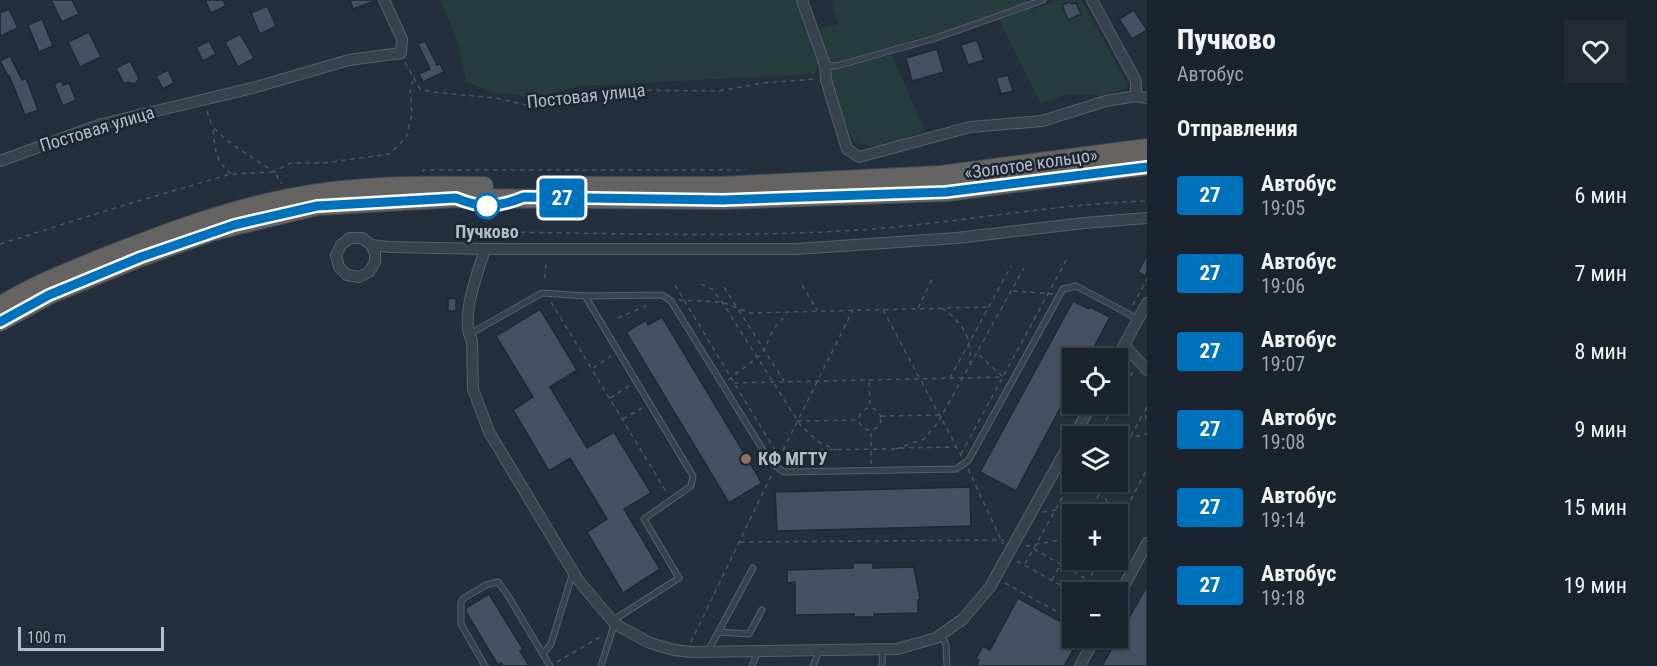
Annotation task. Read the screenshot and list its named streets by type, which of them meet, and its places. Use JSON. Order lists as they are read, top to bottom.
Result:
{
  "streets": {
    "highway": ["«Золотое кольцо»"],
    "street": ["Постовая улица"]
  },
  "places": ["Пучково", "КФ МГТУ"],
  "lines": ["bus line 27"],
  "scale_bar": "100 m",
  "page": {
    "on_map": "27",
    "heading": [
      ["Пучково", "Автобус"],
      "Отправления"
    ],
    "list": [
      {
        "mark": "27",
        "name": "Автобус",
        "note": "19:05",
        "value": "6 мин"
      },
      {
        "mark": "27",
        "name": "Автобус",
        "note": "19:06",
        "value": "7 мин"
      },
      {
        "mark": "27",
        "name": "Автобус",
        "note": "19:07",
        "value": "8 мин"
      },
      {
        "mark": "27",
        "name": "Автобус",
        "note": "19:08",
        "value": "9 мин"
      },
      {
        "mark": "27",
        "name": "Автобус",
        "note": "19:14",
        "value": "15 мин"
      },
      {
        "mark": "27",
        "name": "Автобус",
        "note": "19:18",
        "value": "19 мин"
      }
    ],
    "map_buttons": ["+", "−"],
    "scale": "100 m"
  }
}
